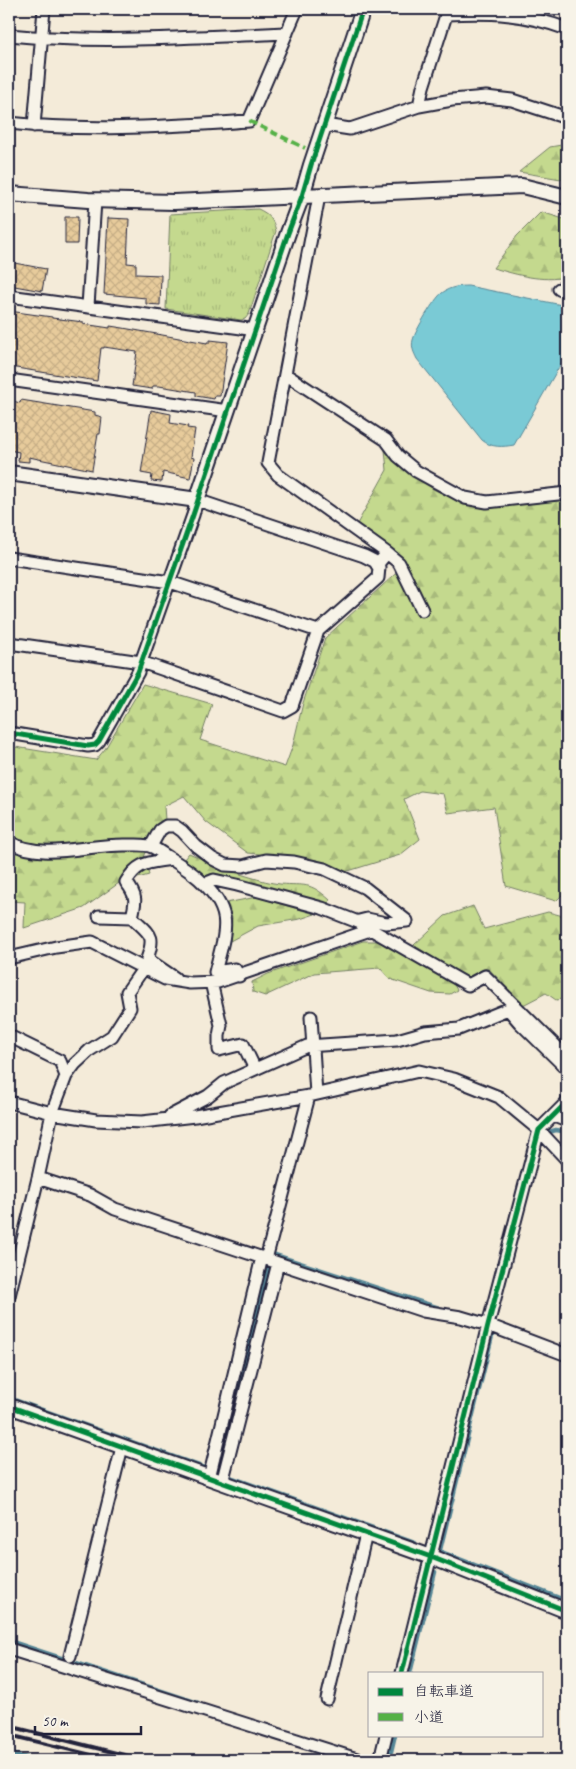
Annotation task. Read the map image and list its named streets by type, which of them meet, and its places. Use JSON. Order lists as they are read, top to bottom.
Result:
{
  "legend": ["自転車道", "小道"],
  "scale_bar": "50 m"
}
